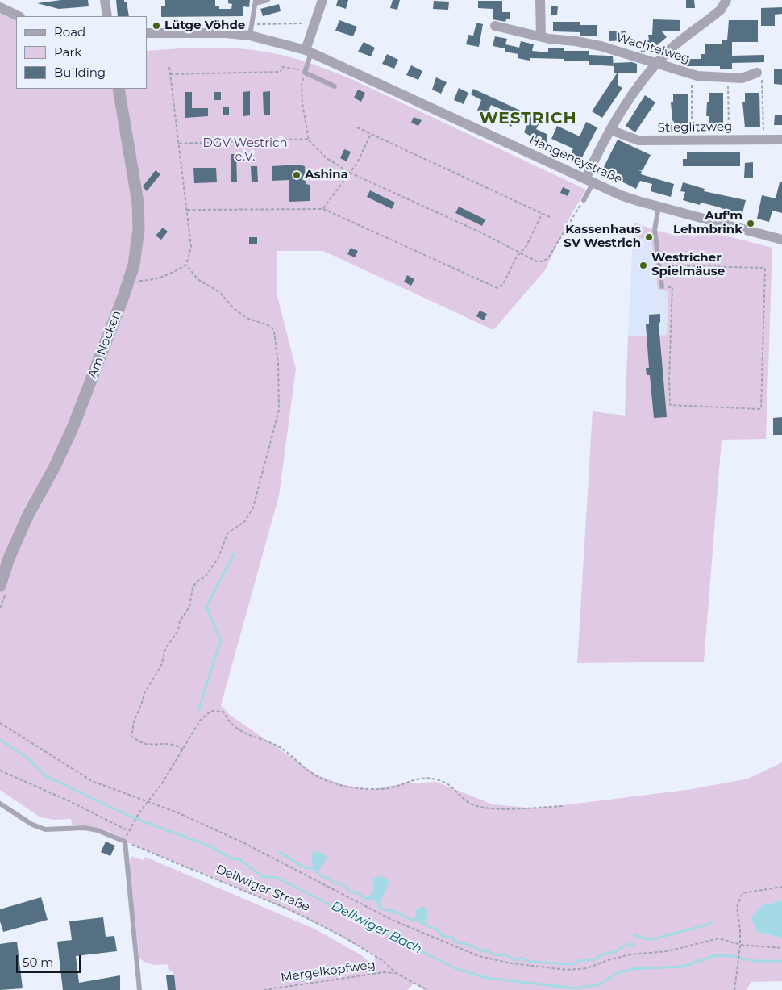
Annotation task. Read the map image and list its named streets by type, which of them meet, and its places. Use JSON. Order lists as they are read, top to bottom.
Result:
{
  "streets": {
    "street": [
      "Wachtelweg",
      "Stieglitzweg",
      "Hangeneystraße",
      "Am Nocken"
    ],
    "path": ["Dellwiger Straße", "Mergelkopfweg"]
  },
  "crossings": [
    ["Dellwiger Straße", "Mergelkopfweg"]
  ],
  "districts": ["WESTRICH"],
  "water": ["Dellwiger Bach"],
  "parks": ["DGV Westrich e.V."],
  "places": [
    "Lütge Vöhde",
    "Ashina",
    "Auf'm Lehmbrink",
    "Kassenhaus SV Westrich",
    "Westricher Spielmäuse"
  ],
  "legend": ["Road", "Park", "Building"],
  "scale_bar": "50 m"
}
